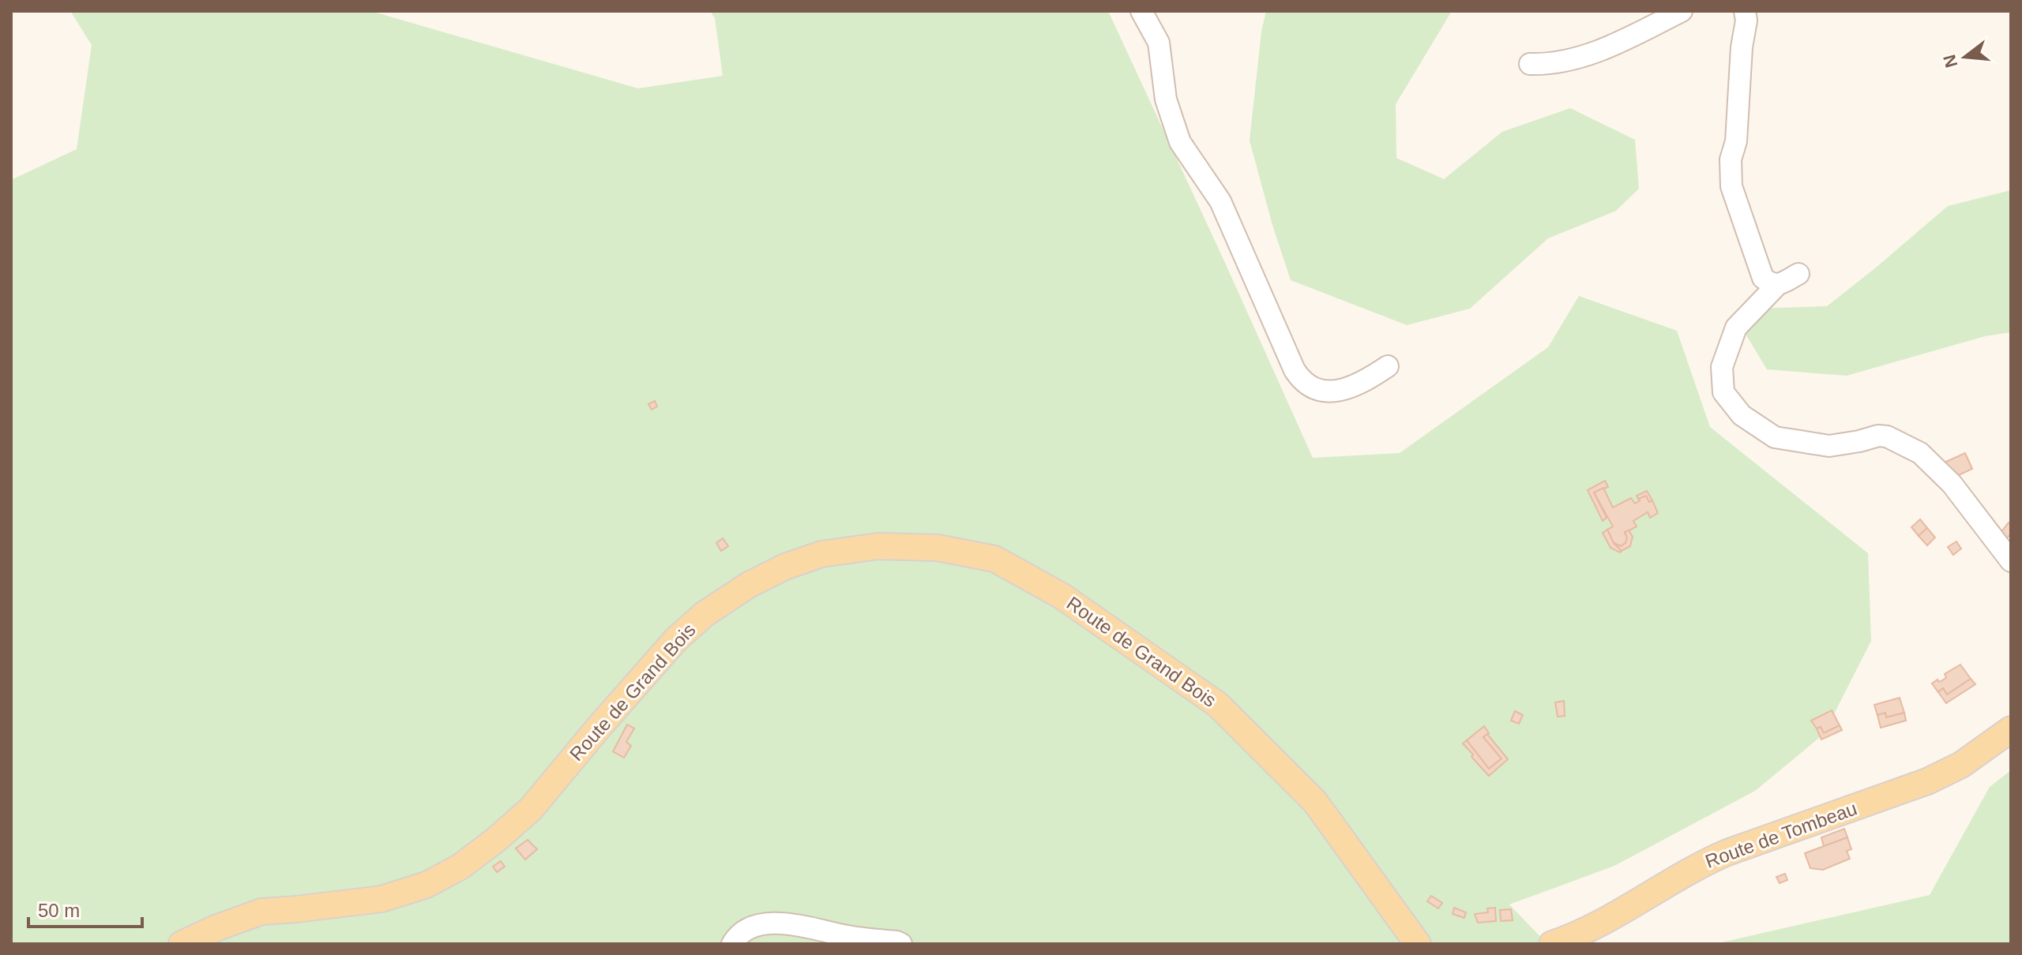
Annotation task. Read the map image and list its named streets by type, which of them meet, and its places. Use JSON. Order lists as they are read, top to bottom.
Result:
{
  "streets": {
    "main road": ["Route de Grand Bois", "Route de Tombeau"]
  },
  "scale_bar": "50 m",
  "north": "left"
}
